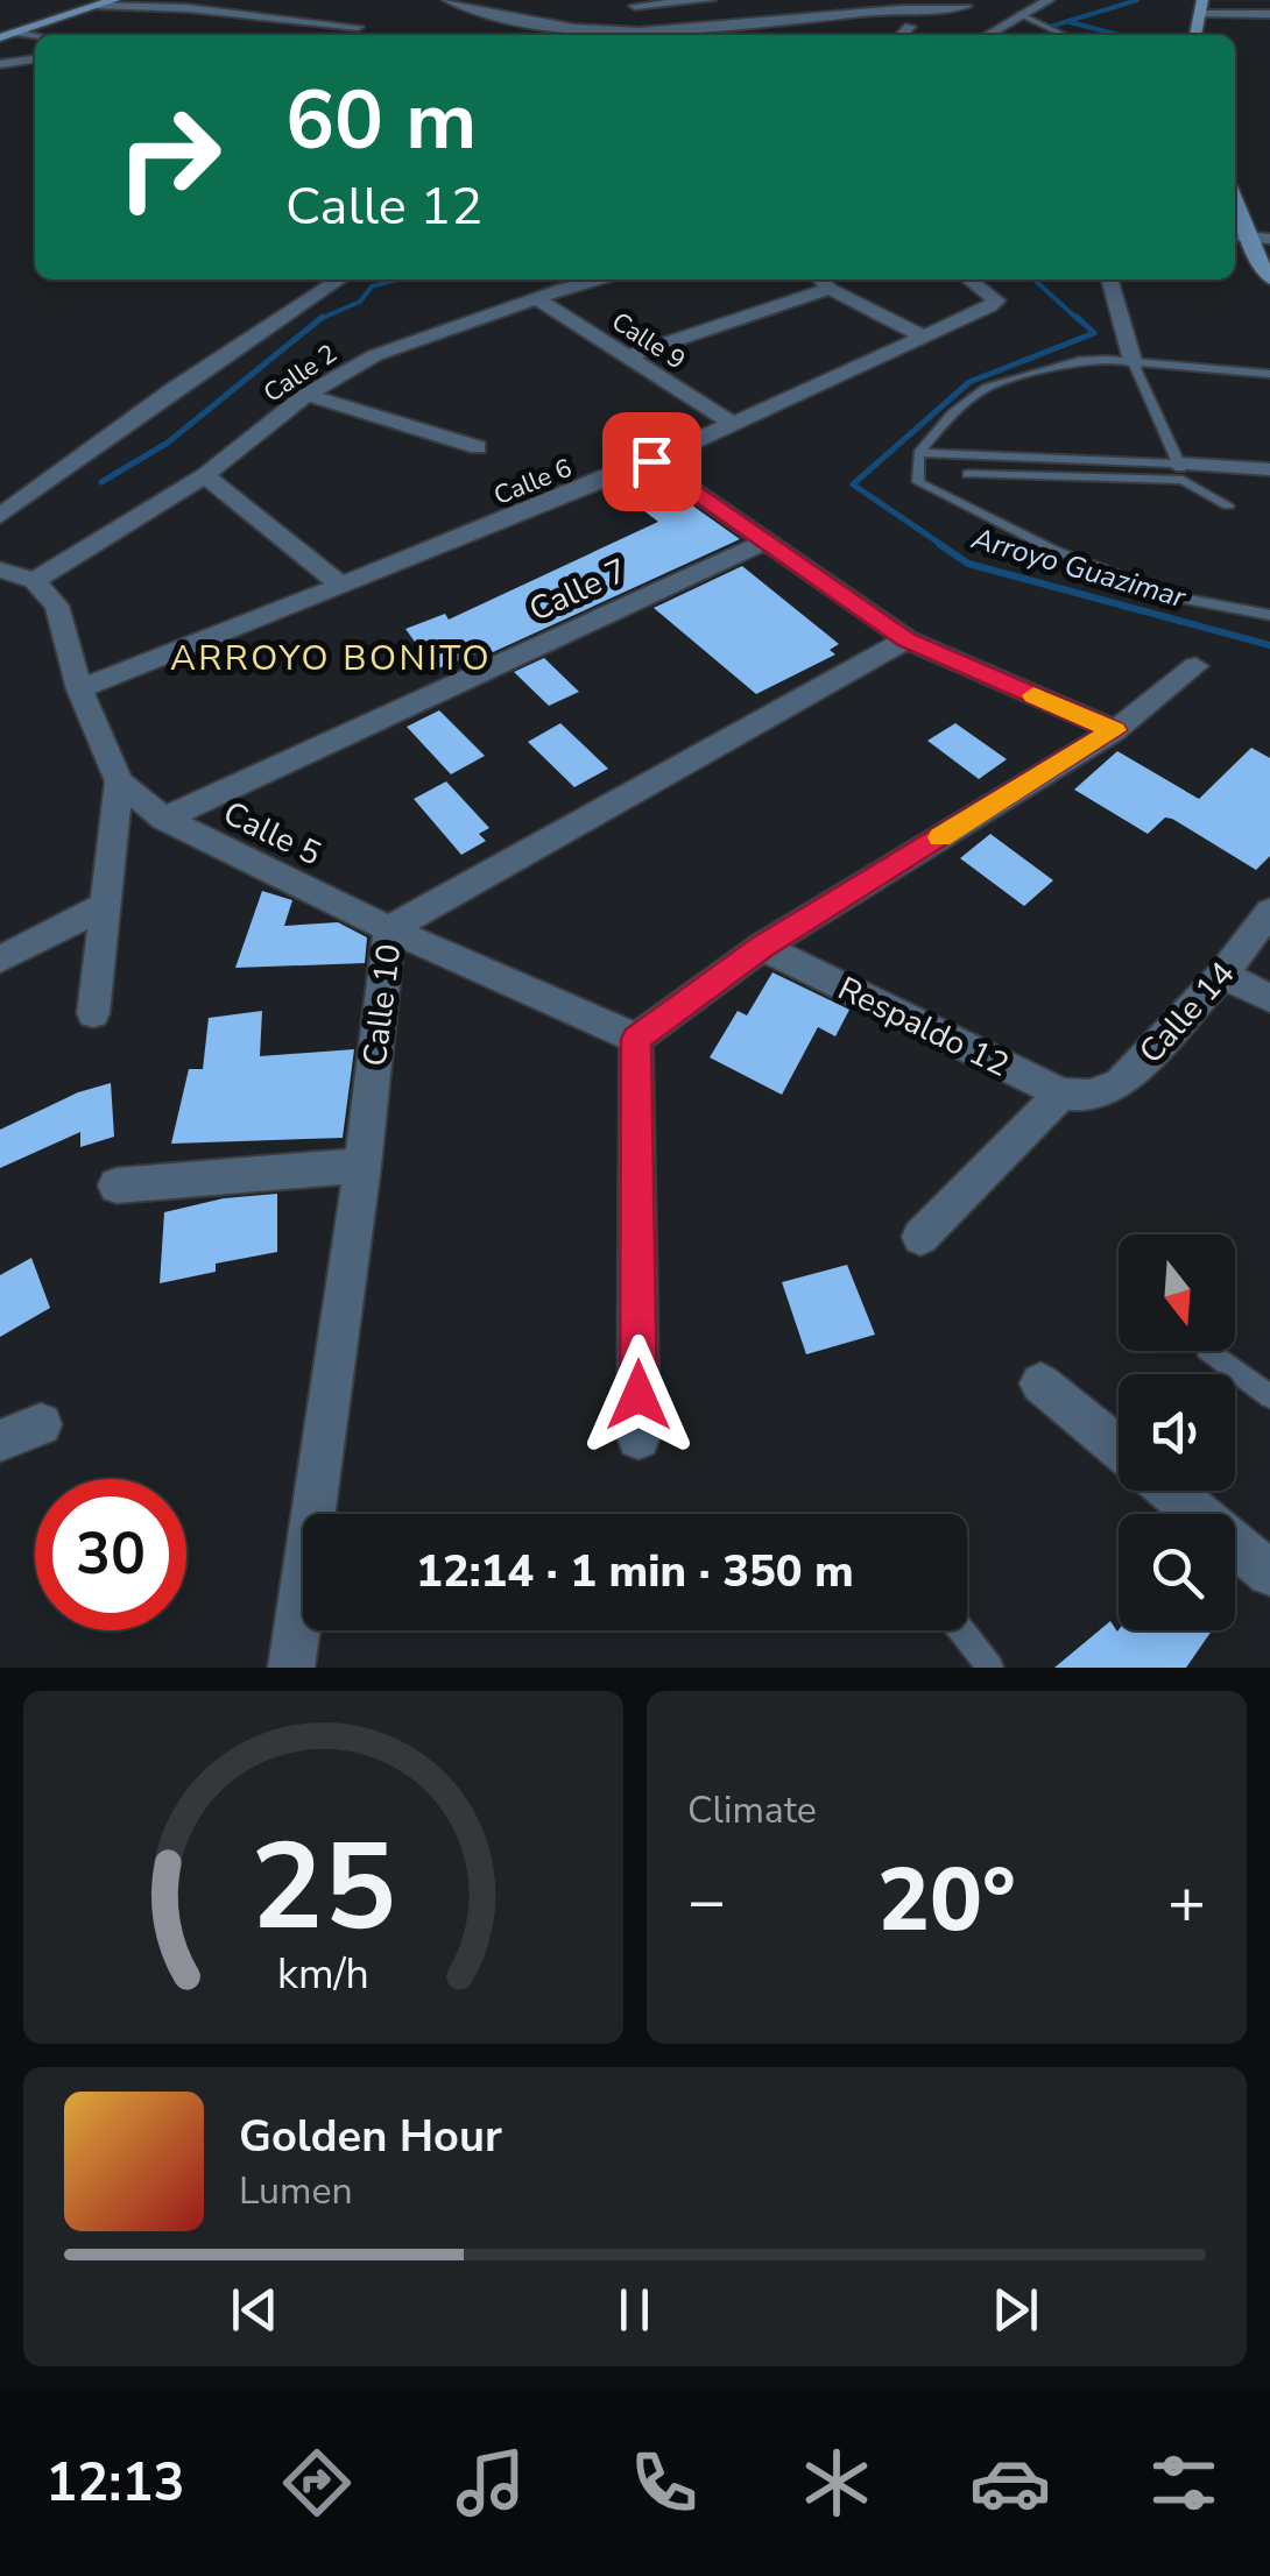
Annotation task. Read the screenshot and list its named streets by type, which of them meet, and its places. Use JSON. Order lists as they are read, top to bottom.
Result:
{
  "streets": {
    "street": [
      "Calle 9",
      "Calle 2",
      "Calle 6",
      "Calle 7",
      "Calle 5",
      "Calle 10",
      "Calle 14",
      "Respaldo 12"
    ]
  },
  "crossings": [
    ["Calle 9", "Calle 2"],
    ["Calle 9", "Calle 6"],
    ["Calle 2", "Calle 5"],
    ["Calle 6", "Calle 5"],
    ["Calle 7", "Calle 5"],
    ["Calle 5", "Calle 10"],
    ["Calle 14", "Respaldo 12"]
  ],
  "districts": ["ARROYO BONITO"],
  "water": ["Arroyo Guazimar"],
  "north": "bottom",
  "page": {
    "turn": ["60 m", "Calle 12"],
    "limit": "30",
    "trip": "12:14 · 1 min · 350 m",
    "tile": "Climate",
    "heat": ["−", "20°", "+"],
    "song": ["Golden Hour", "Lumen"],
    "tabs": "12:13",
    "gauge": ["25", "km/h"]
  }
}
